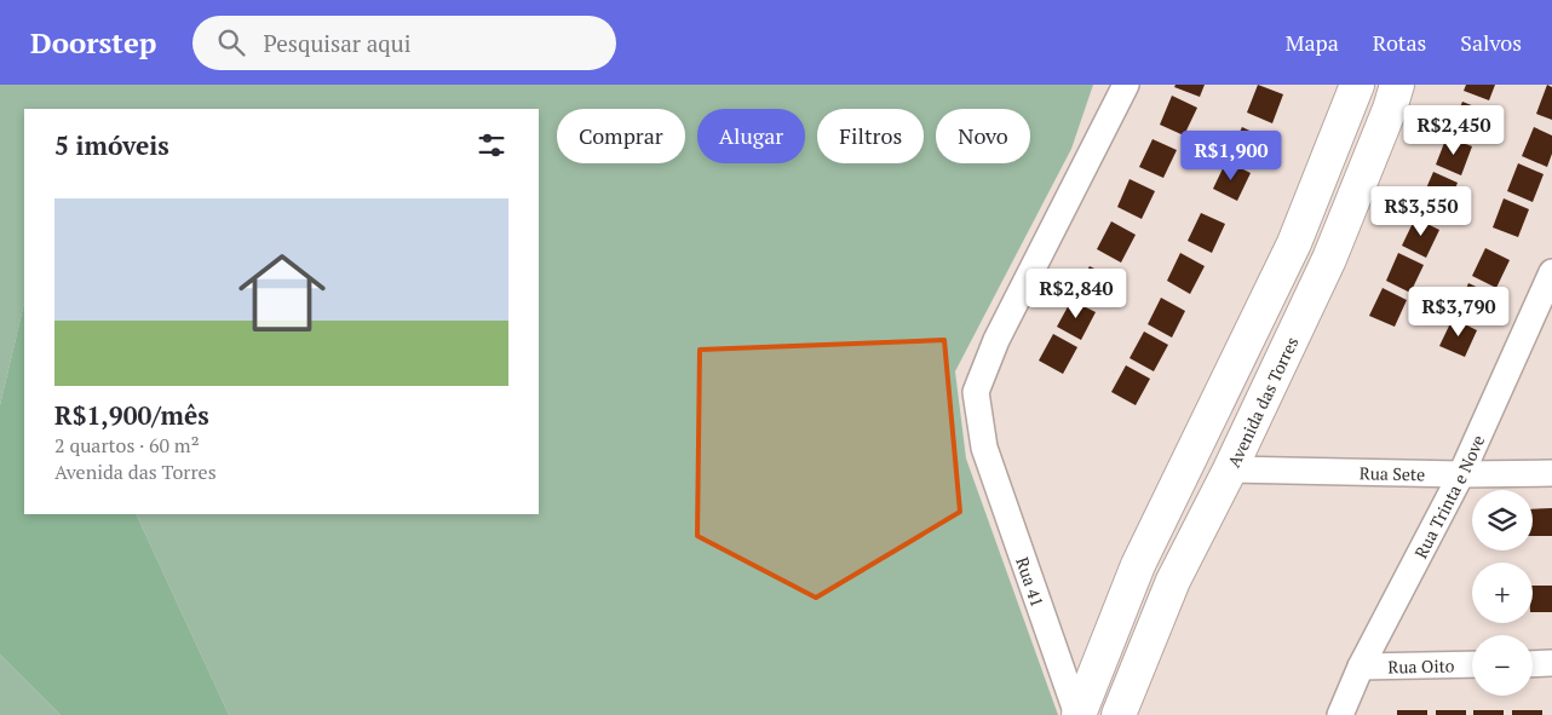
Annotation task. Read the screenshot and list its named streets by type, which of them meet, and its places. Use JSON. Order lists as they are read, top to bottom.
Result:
{
  "streets": {
    "main road": ["Avenida das Torres"],
    "street": [
      "Rua Sete",
      "Rua Trinta e Nove",
      "Rua 41",
      "Rua Oito"
    ]
  },
  "crossings": [
    ["Avenida das Torres", "Rua Sete"],
    ["Rua Sete", "Rua Trinta e Nove"],
    ["Rua Trinta e Nove", "Rua Oito"]
  ],
  "page": {
    "header": "Doorstep",
    "search": "Pesquisar aqui",
    "nav": ["Mapa", "Rotas", "Salvos"],
    "price": [
      "R$2,450",
      "R$1,900",
      "R$3,550",
      "R$2,840",
      "R$3,790"
    ],
    "chip": [
      "Comprar",
      "Alugar",
      "Filtros",
      "Novo"
    ],
    "heading": "5 imóveis",
    "list": [
      {
        "name": "R$1,900/mês",
        "note": "2 quartos · 60 m² · Avenida das Torres"
      }
    ],
    "map_buttons": ["+", "−"]
  }
}
